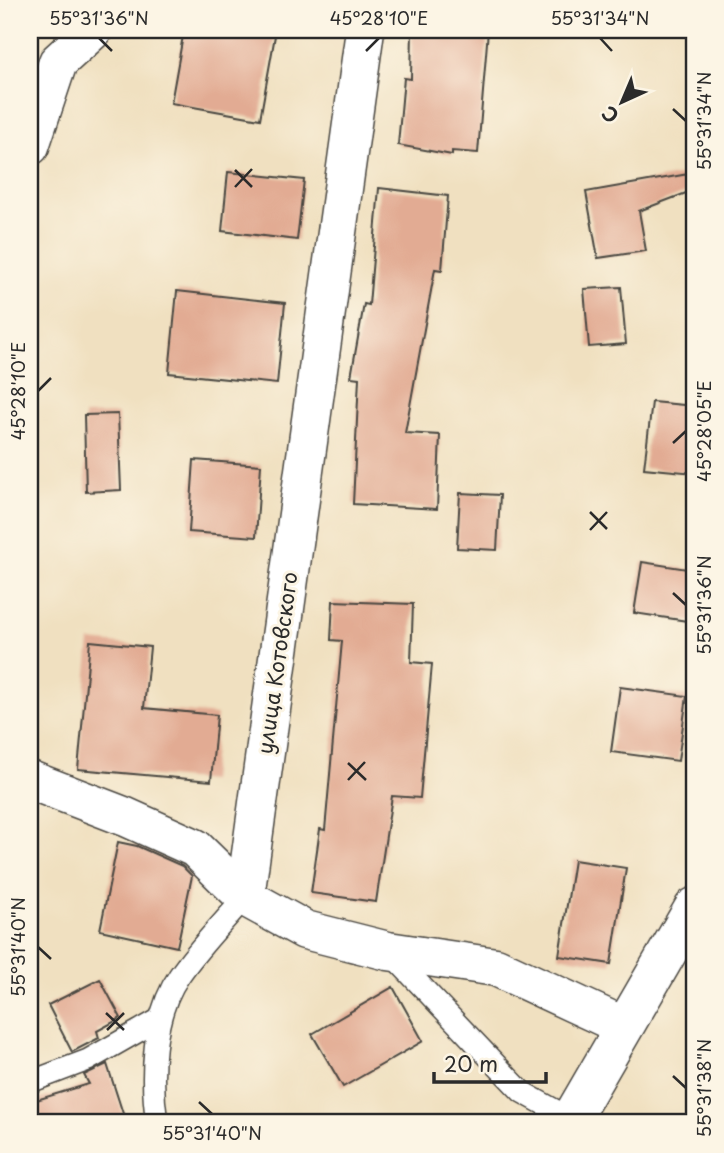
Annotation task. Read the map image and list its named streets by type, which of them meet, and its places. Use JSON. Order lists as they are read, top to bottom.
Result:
{
  "streets": {
    "street": ["улица Котовского"]
  },
  "scale_bar": "20 m",
  "north": "bottom left",
  "coordinates": [
    "55°31'36\"N",
    "45°28'10\"E",
    "55°31'34\"N",
    "45°28'05\"E",
    "55°31'40\"N",
    "55°31'38\"N"
  ]
}
